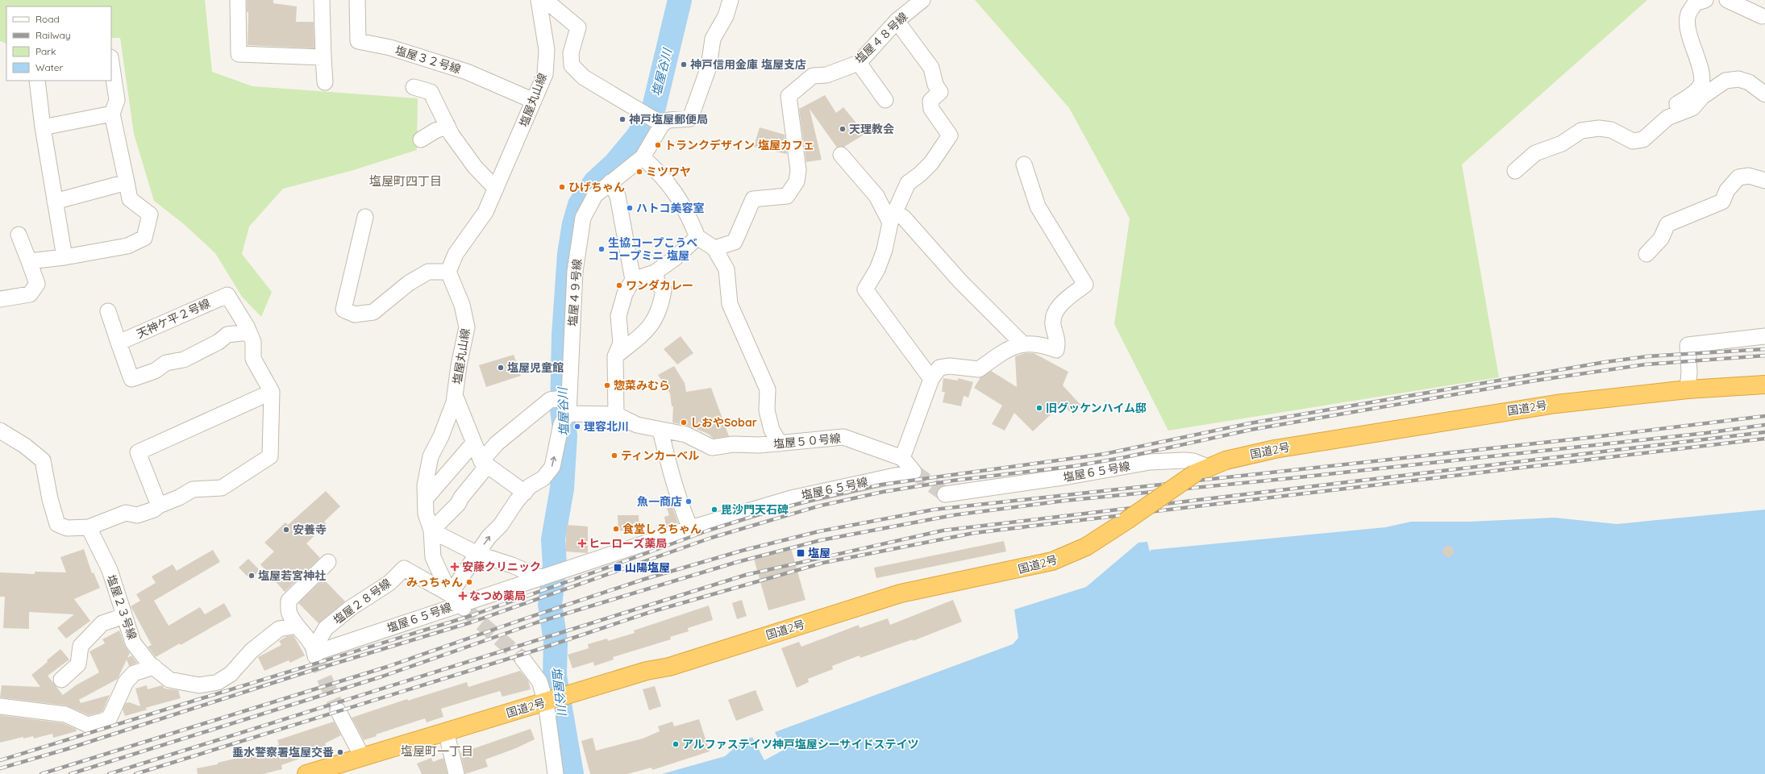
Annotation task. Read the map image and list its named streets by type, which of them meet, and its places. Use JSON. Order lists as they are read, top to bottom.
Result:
{
  "streets": {
    "highway": ["国道2号"],
    "street": [
      "塩屋４８号線",
      "塩屋３２号線",
      "塩屋丸山線",
      "塩屋４９号線",
      "天神ケ平２号線",
      "塩屋５０号線",
      "塩屋６５号線",
      "塩屋２８号線",
      "塩屋２３号線"
    ]
  },
  "crossings": [
    ["塩屋３２号線", "塩屋丸山線"],
    ["塩屋丸山線", "塩屋４９号線"],
    ["塩屋丸山線", "塩屋６５号線"],
    ["塩屋丸山線", "塩屋２８号線"],
    ["塩屋４９号線", "塩屋５０号線"],
    ["塩屋４９号線", "塩屋６５号線"],
    ["塩屋４９号線", "塩屋２８号線"],
    ["国道2号", "塩屋６５号線"],
    ["塩屋５０号線", "塩屋６５号線"],
    ["塩屋６５号線", "塩屋２８号線"]
  ],
  "districts": ["塩屋町四丁目", "塩屋町一丁目"],
  "water": ["塩屋谷川"],
  "places": {
    "other": [
      "神戸信用金庫 塩屋支店",
      "神戸塩屋郵便局",
      "天理教会",
      "トランクデザイン 塩屋カフェ",
      "ミツワヤ",
      "ひげちゃん",
      "ハトコ美容室",
      "生協コープこうべ コープミニ 塩屋",
      "ワンダカレー",
      "塩屋児童館",
      "惣菜みむら",
      "旧グッケンハイム邸",
      "しおやSobar",
      "理容北川",
      "ティンカーベル",
      "魚一商店",
      "毘沙門天石碑",
      "食堂しろちゃん",
      "安養寺",
      "塩屋若宮神社",
      "みっちゃん",
      "アルファステイツ神戸塩屋シーサイドステイツ",
      "垂水警察署塩屋交番"
    ],
    "health": ["ヒーローズ薬局", "安藤クリニック", "なつめ薬局"],
    "transit": ["塩屋", "山陽塩屋"]
  },
  "legend": [
    "Road",
    "Railway",
    "Park",
    "Water"
  ]
}
